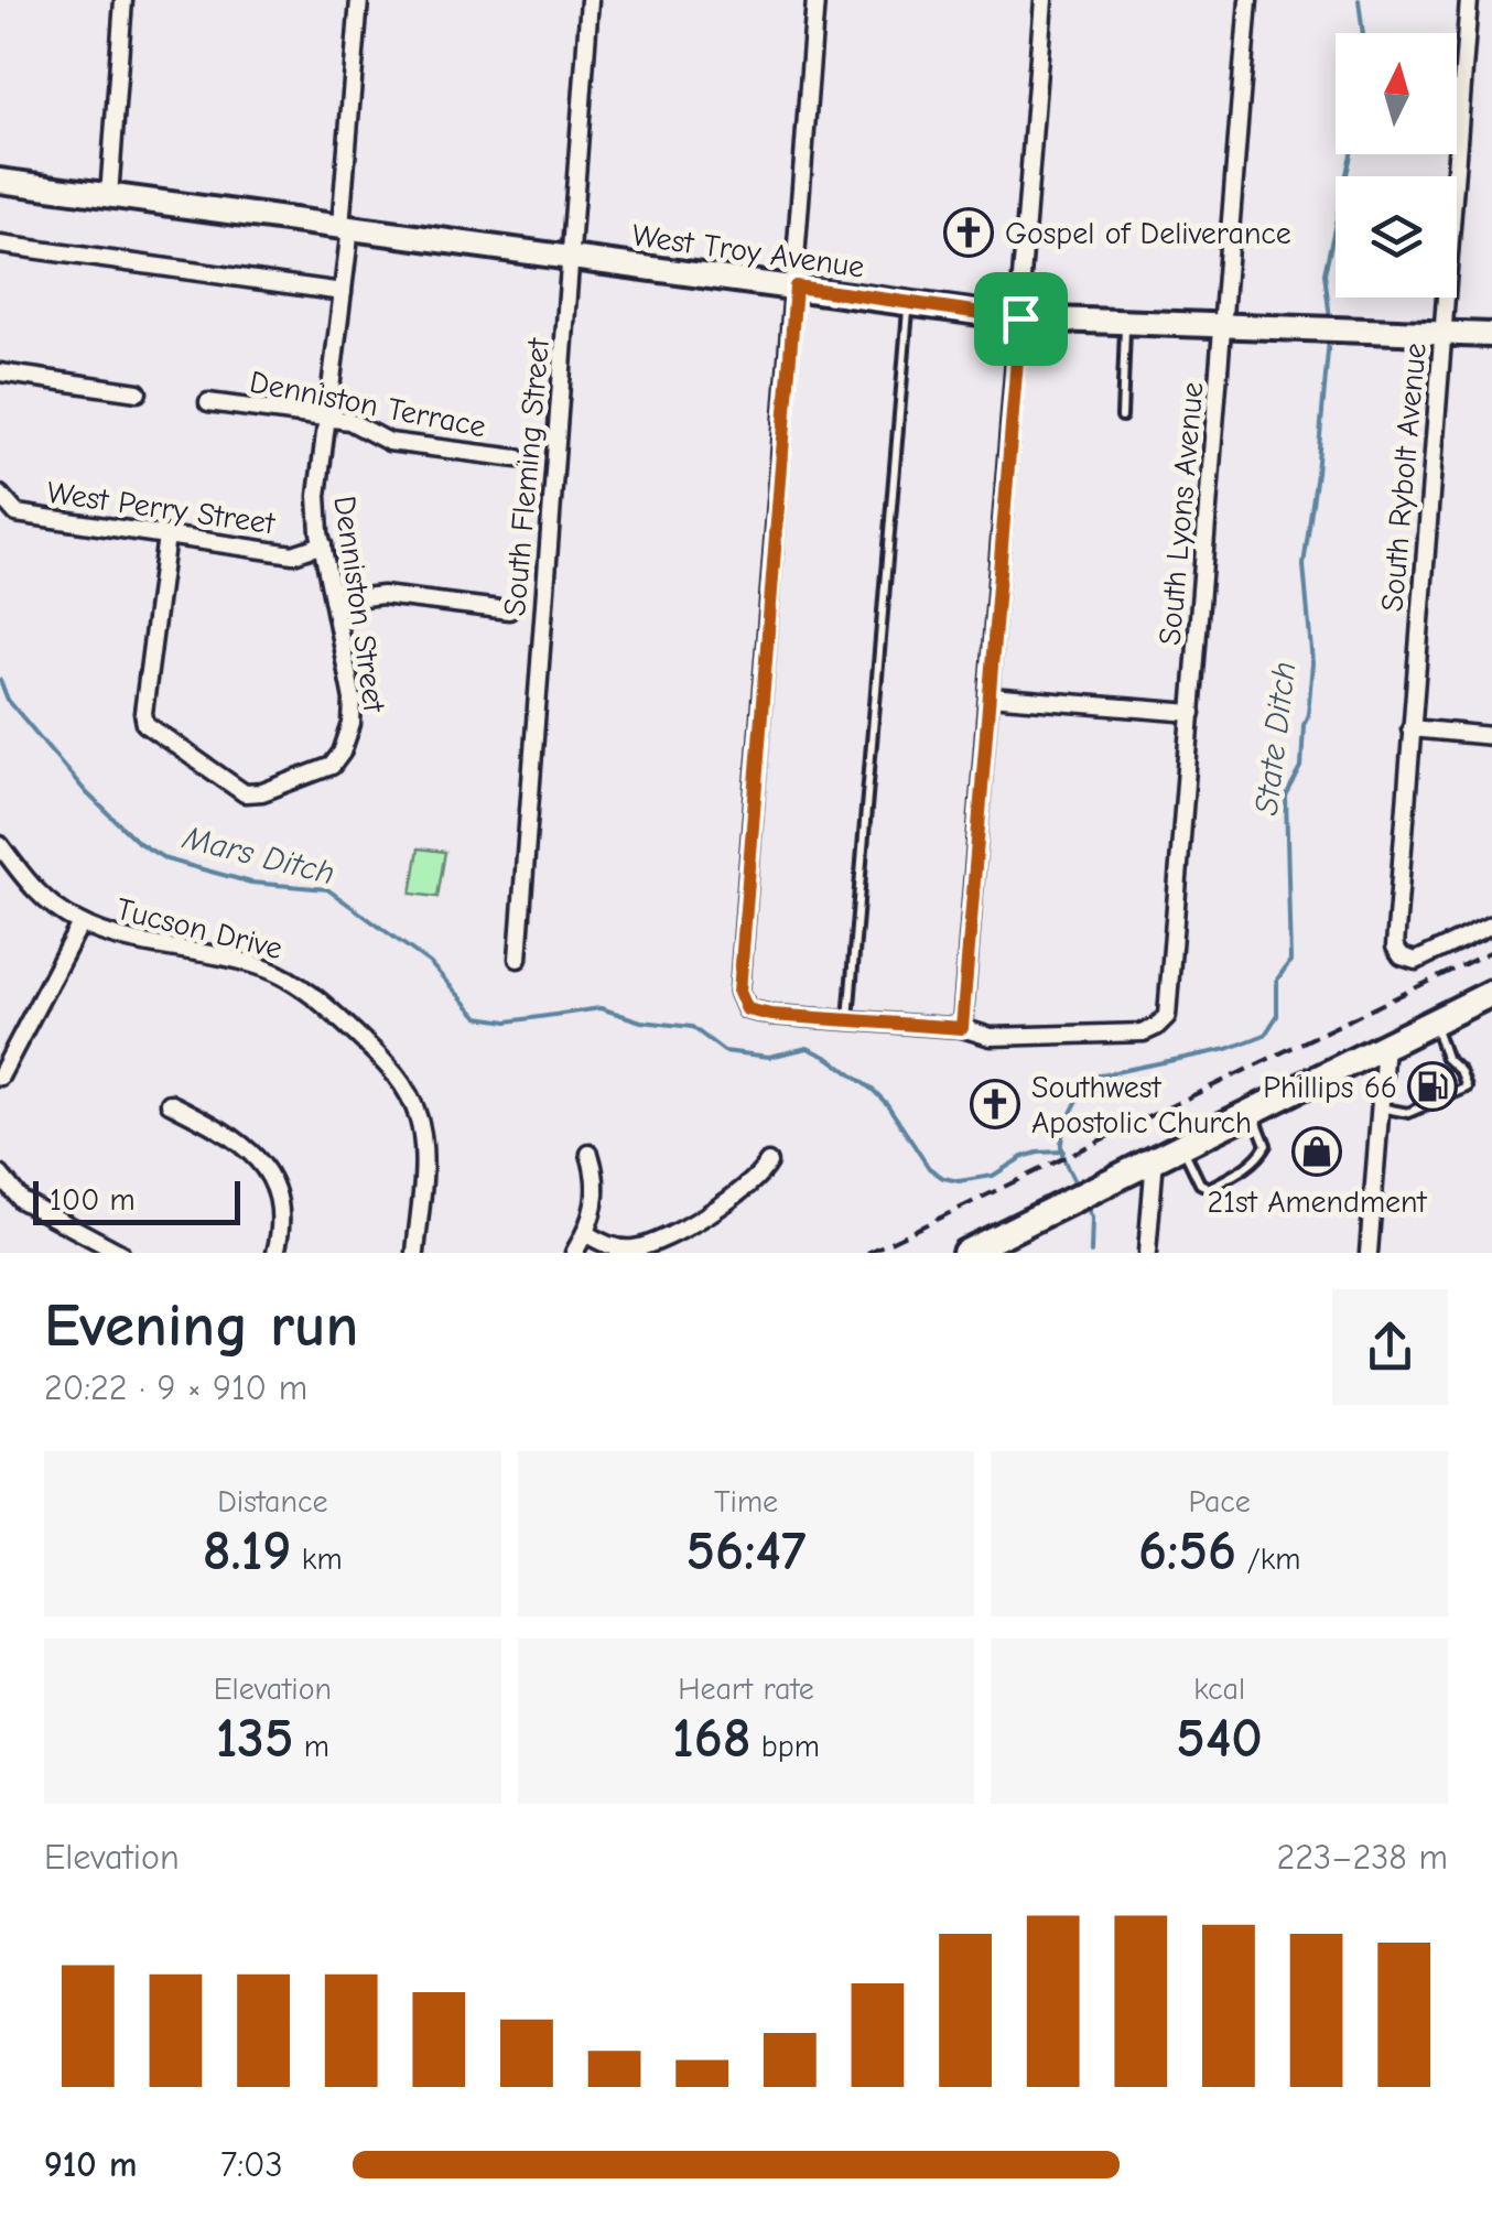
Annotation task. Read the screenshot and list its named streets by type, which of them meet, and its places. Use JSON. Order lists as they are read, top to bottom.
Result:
{
  "streets": {
    "street": [
      "West Troy Avenue",
      "Denniston Terrace",
      "South Fleming Street",
      "South Rybolt Avenue",
      "West Perry Street",
      "South Lyons Avenue",
      "Denniston Street",
      "Tucson Drive"
    ]
  },
  "crossings": [
    ["West Troy Avenue", "South Fleming Street"],
    ["West Troy Avenue", "South Rybolt Avenue"],
    ["West Troy Avenue", "South Lyons Avenue"],
    ["West Troy Avenue", "Denniston Street"],
    ["Denniston Terrace", "Denniston Street"],
    ["West Perry Street", "Denniston Street"]
  ],
  "water": ["State Ditch", "Mars Ditch"],
  "places": {
    "church": ["Gospel of Deliverance", "Southwest Apostolic Church"],
    "fuel station": ["Phillips 66"],
    "shop": ["21st Amendment"]
  },
  "scale_bar": "100 m",
  "north": "top",
  "page": {
    "scale": "100 m",
    "heading": ["Evening run", "20:22 · 9 × 910 m"],
    "stats": [
      ["Distance", "8.19 km"],
      ["Time", "56:47"],
      ["Pace", "6:56 /km"],
      ["Elevation", "135 m"],
      ["Heart rate", "168 bpm"],
      ["kcal", "540"]
    ],
    "chart": ["Elevation", "223–238 m"],
    "list": [
      {
        "name": "910 m",
        "note": "7:03"
      }
    ]
  }
}
